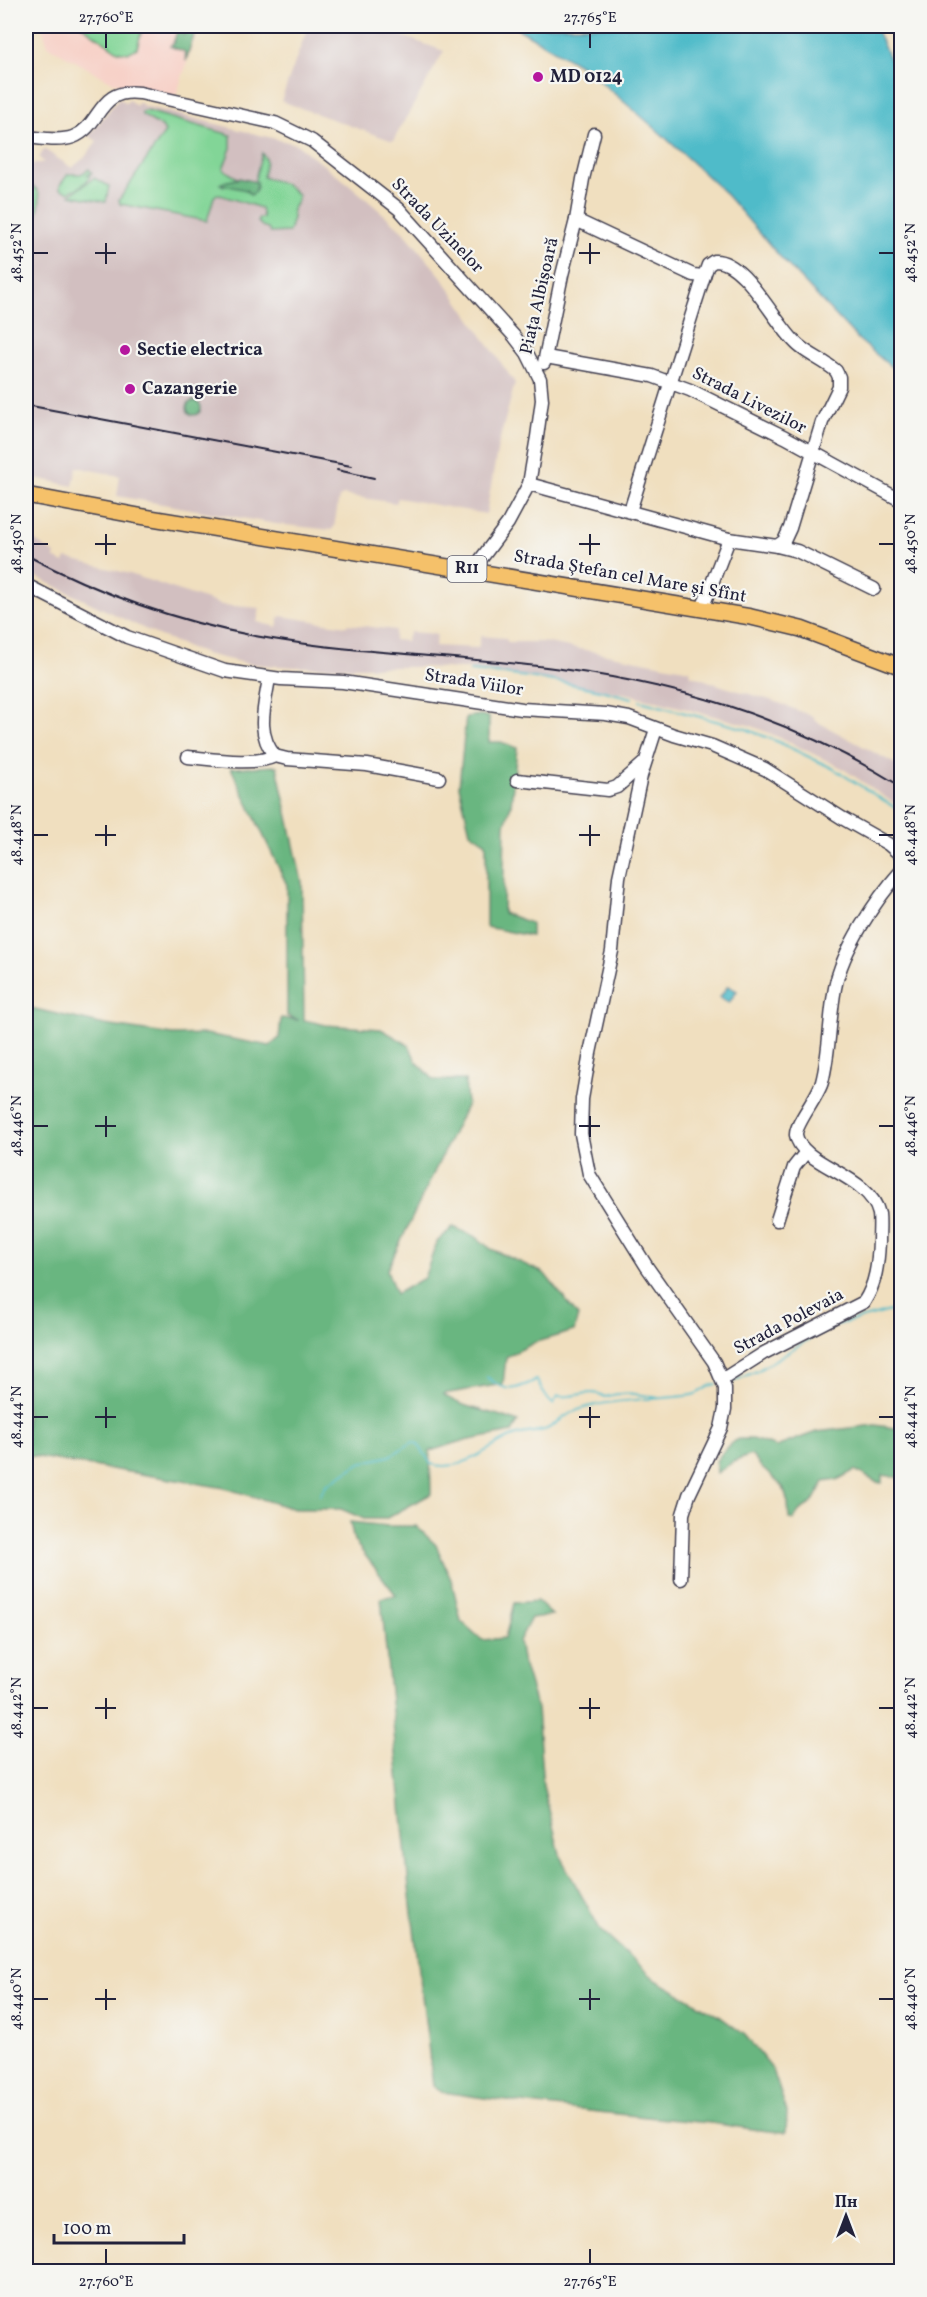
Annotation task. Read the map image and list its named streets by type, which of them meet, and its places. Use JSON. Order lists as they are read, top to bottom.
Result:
{
  "streets": {
    "main road": ["R11", "Strada Ştefan cel Mare şi Sfînt"],
    "street": [
      "Strada Uzinelor",
      "Piața Albișoară",
      "Strada Livezilor",
      "Strada Viilor",
      "Strada Polevaia"
    ]
  },
  "crossings": [
    ["Strada Uzinelor", "Piața Albișoară"],
    ["Strada Uzinelor", "Strada Ştefan cel Mare şi Sfînt"],
    ["Piața Albișoară", "Strada Livezilor"]
  ],
  "places": ["MD 0124", "Sectie electrica", "Cazangerie"],
  "scale_bar": "100 m",
  "north": "top",
  "coordinates": [
    "27.760°E",
    "27.765°E",
    "48.452°N",
    "48.450°N",
    "48.448°N",
    "48.446°N",
    "48.444°N",
    "48.442°N",
    "48.440°N"
  ]
}
